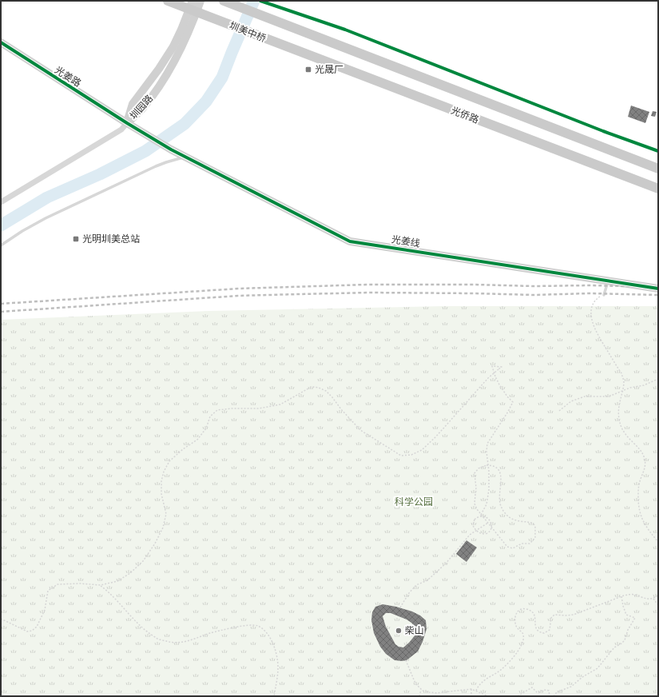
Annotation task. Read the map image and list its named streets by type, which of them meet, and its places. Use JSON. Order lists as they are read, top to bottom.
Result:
{
  "streets": {
    "main road": ["圳美中桥", "光侨路"],
    "street": ["光姜路", "圳园路", "光姜线"]
  },
  "crossings": [
    ["圳美中桥", "圳园路"],
    ["圳美中桥", "光侨路"],
    ["光姜路", "圳园路"],
    ["光姜路", "光姜线"],
    ["圳园路", "光姜线"]
  ],
  "parks": ["科学公园"],
  "places": {
    "transit": ["光晟厂", "光明圳美总站"],
    "other": ["柴山"]
  }
}
